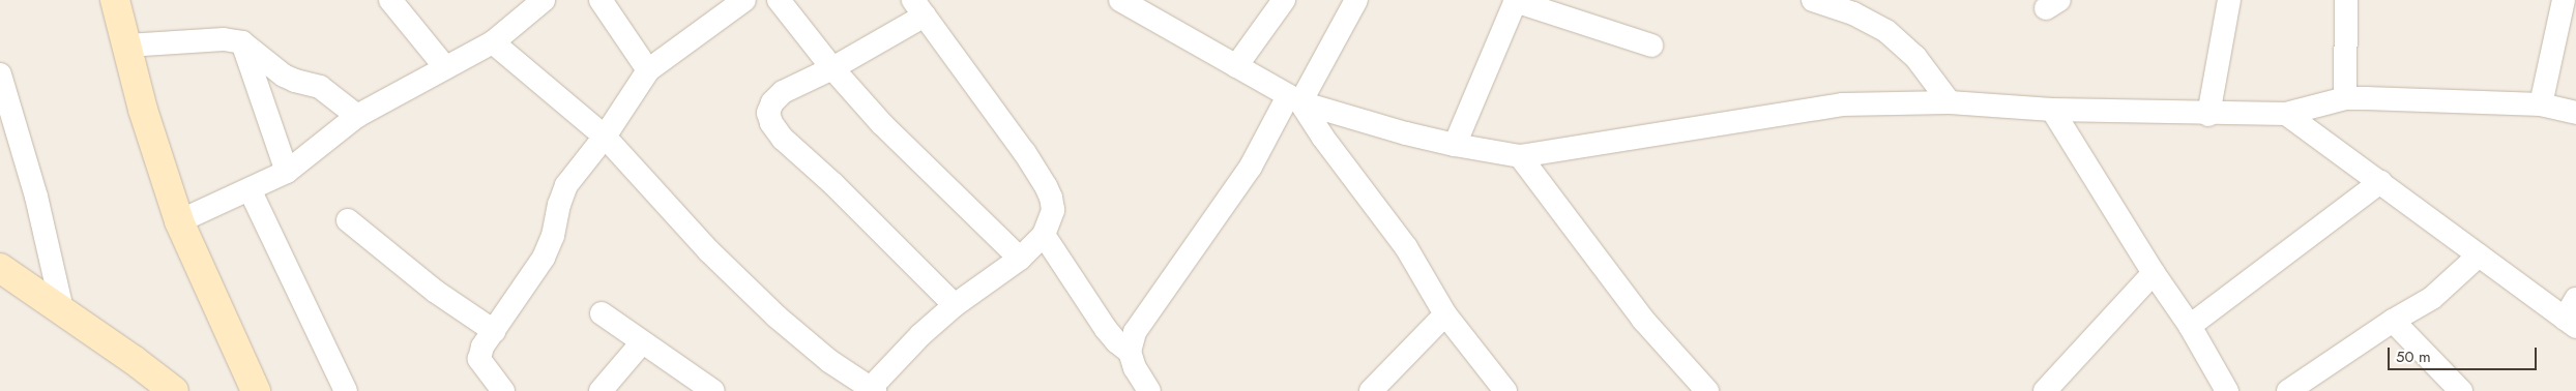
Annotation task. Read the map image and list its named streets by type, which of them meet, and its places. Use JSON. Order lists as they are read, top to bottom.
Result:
{
  "scale_bar": "50 m"
}
